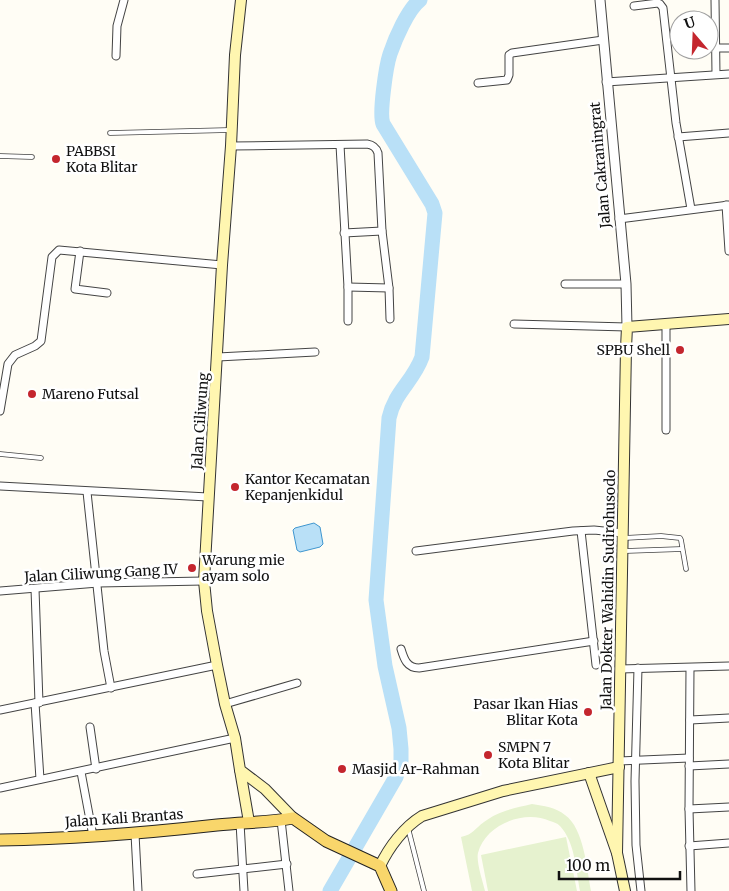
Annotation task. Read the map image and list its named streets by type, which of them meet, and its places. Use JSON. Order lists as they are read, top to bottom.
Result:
{
  "streets": {
    "main road": ["Jalan Ciliwung", "Jalan Dokter Wahidin Sudirohusodo", "Jalan Kali Brantas"],
    "street": ["Jalan Cakraningrat", "Jalan Ciliwung Gang IV"]
  },
  "crossings": [
    ["Jalan Cakraningrat", "Jalan Dokter Wahidin Sudirohusodo"],
    ["Jalan Ciliwung", "Jalan Ciliwung Gang IV"],
    ["Jalan Ciliwung", "Jalan Kali Brantas"]
  ],
  "places": [
    "PABBSI Kota Blitar",
    "SPBU Shell",
    "Mareno Futsal",
    "Kantor Kecamatan Kepanjenkidul",
    "Warung mie ayam solo",
    "Pasar Ikan Hias Blitar Kota",
    "SMPN 7 Kota Blitar",
    "Masjid Ar-Rahman"
  ],
  "scale_bar": "100 m",
  "north": "top"
}
